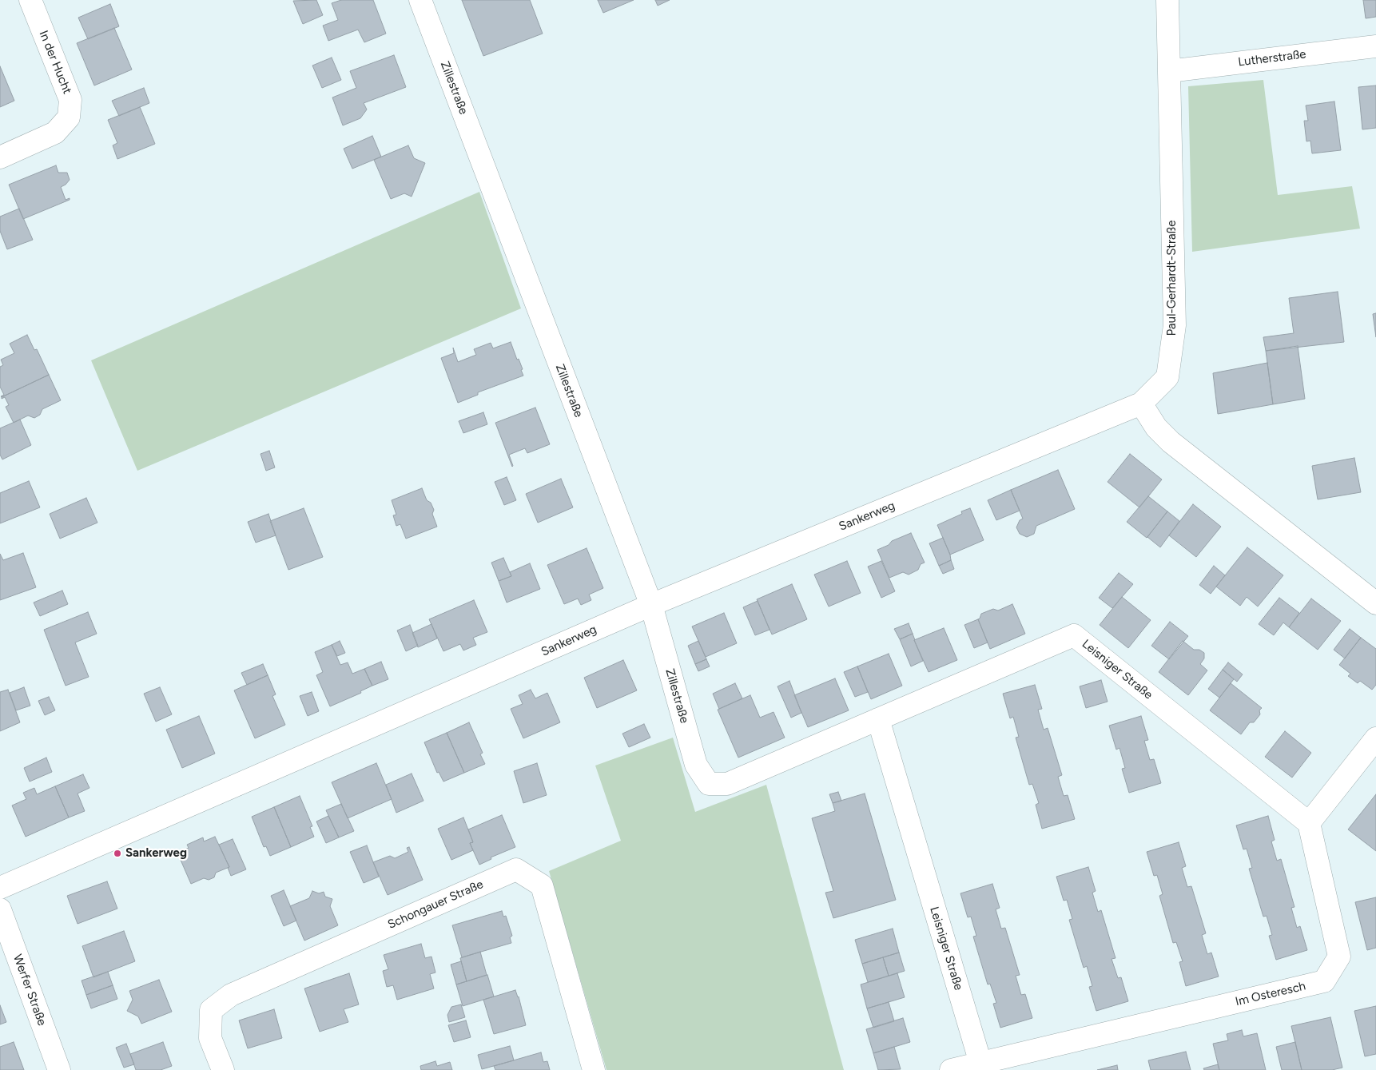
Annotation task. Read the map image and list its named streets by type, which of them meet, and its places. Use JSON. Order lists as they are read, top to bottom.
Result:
{
  "streets": {
    "street": [
      "Lutherstraße",
      "In der Hucht",
      "Zillestraße",
      "Paul-Gerhardt-Straße",
      "Sankerweg",
      "Leisniger Straße",
      "Schongauer Straße",
      "Werfer Straße",
      "Im Osteresch"
    ]
  },
  "crossings": [
    ["Lutherstraße", "Paul-Gerhardt-Straße"],
    ["Zillestraße", "Sankerweg"],
    ["Zillestraße", "Leisniger Straße"],
    ["Paul-Gerhardt-Straße", "Sankerweg"],
    ["Leisniger Straße", "Im Osteresch"]
  ],
  "places": ["Sankerweg"]
}
